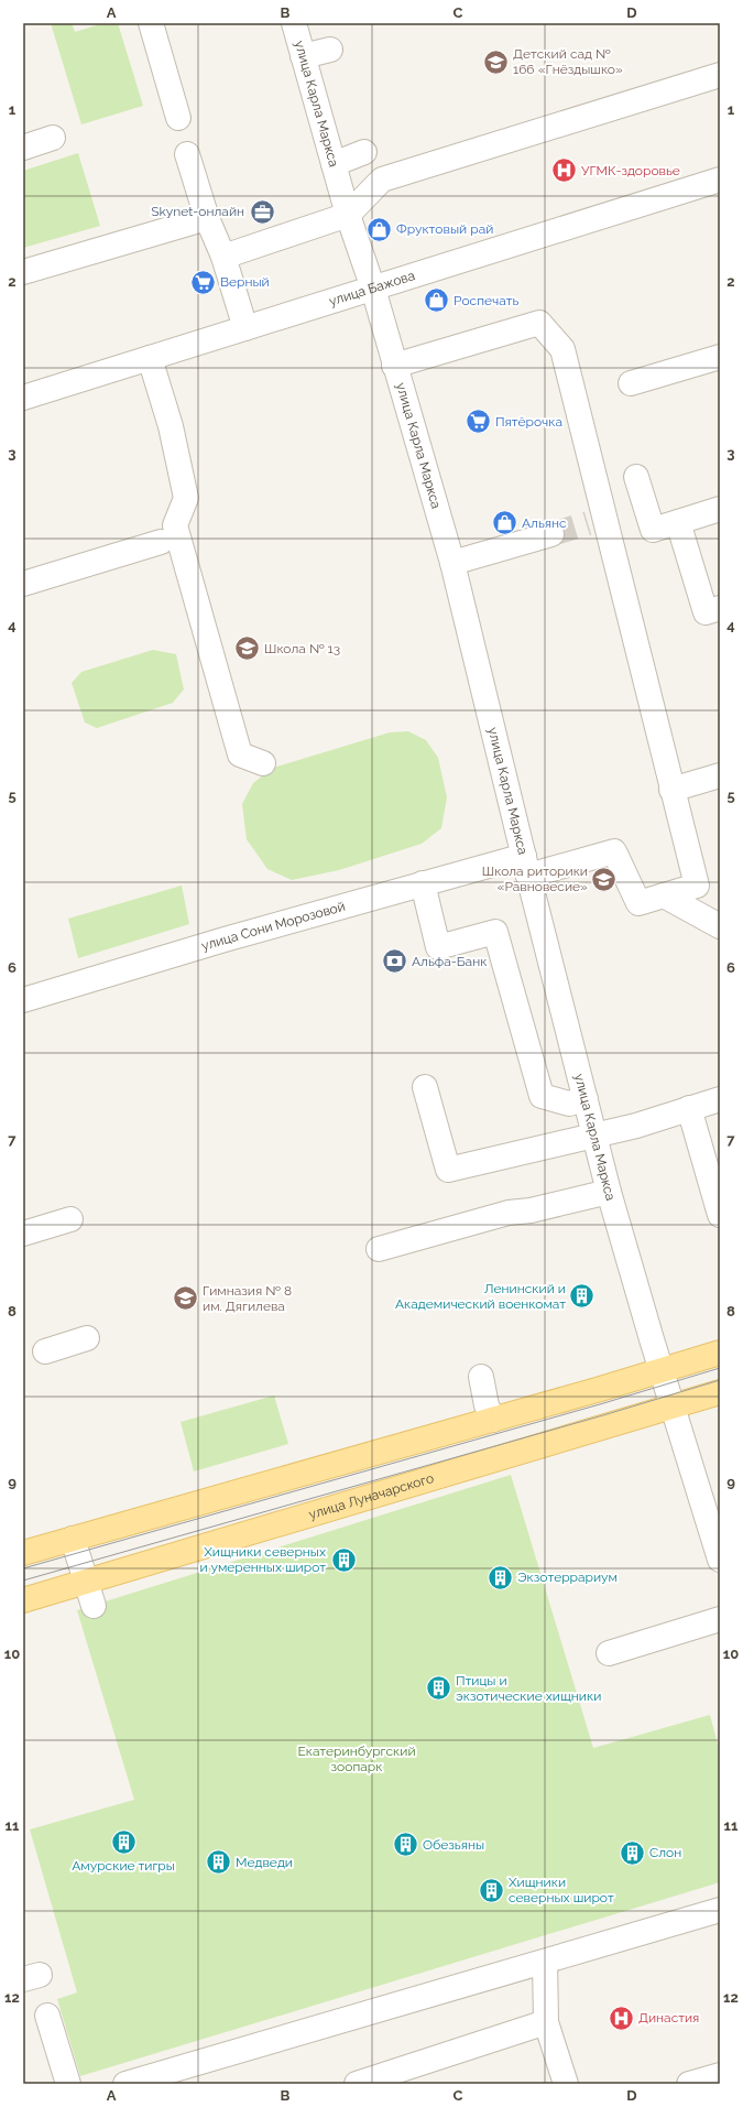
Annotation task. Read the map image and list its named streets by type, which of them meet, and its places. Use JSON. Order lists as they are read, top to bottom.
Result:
{
  "streets": {
    "main road": ["улица Луначарского"],
    "street": ["улица Карла Маркса", "улица Бажова", "улица Сони Морозовой"]
  },
  "crossings": [
    ["улица Карла Маркса", "улица Бажова"],
    ["улица Карла Маркса", "улица Сони Морозовой"],
    ["улица Карла Маркса", "улица Луначарского"]
  ],
  "parks": ["Екатеринбургский зоопарк"],
  "places": {
    "school or university": [
      "Детский сад № 166 «Гнёздышко»",
      "Школа № 13",
      "Школа риторики «Равновесие»",
      "Гимназия № 8 им. Дягилева"
    ],
    "hospital": ["УГМК-здоровье", "Династия"],
    "office": ["Skynet-онлайн"],
    "shop": ["Фруктовый рай", "Роспечать", "Альянс"],
    "supermarket": ["Верный", "Пятёрочка"],
    "bank": ["Альфа-Банк"],
    "building": [
      "Ленинский и Академический военкомат",
      "Хищники северных и умеренных широт",
      "Экзотеррариум",
      "Птицы и экзотические хищники",
      "Амурские тигры",
      "Обезьяны",
      "Слон",
      "Медведи",
      "Хищники северных широт"
    ]
  },
  "grid": {
    "columns": [
      "A",
      "B",
      "C",
      "D"
    ],
    "rows": [
      "1",
      "2",
      "3",
      "4",
      "5",
      "6",
      "7",
      "8",
      "9",
      "10",
      "11",
      "12"
    ]
  }
}
